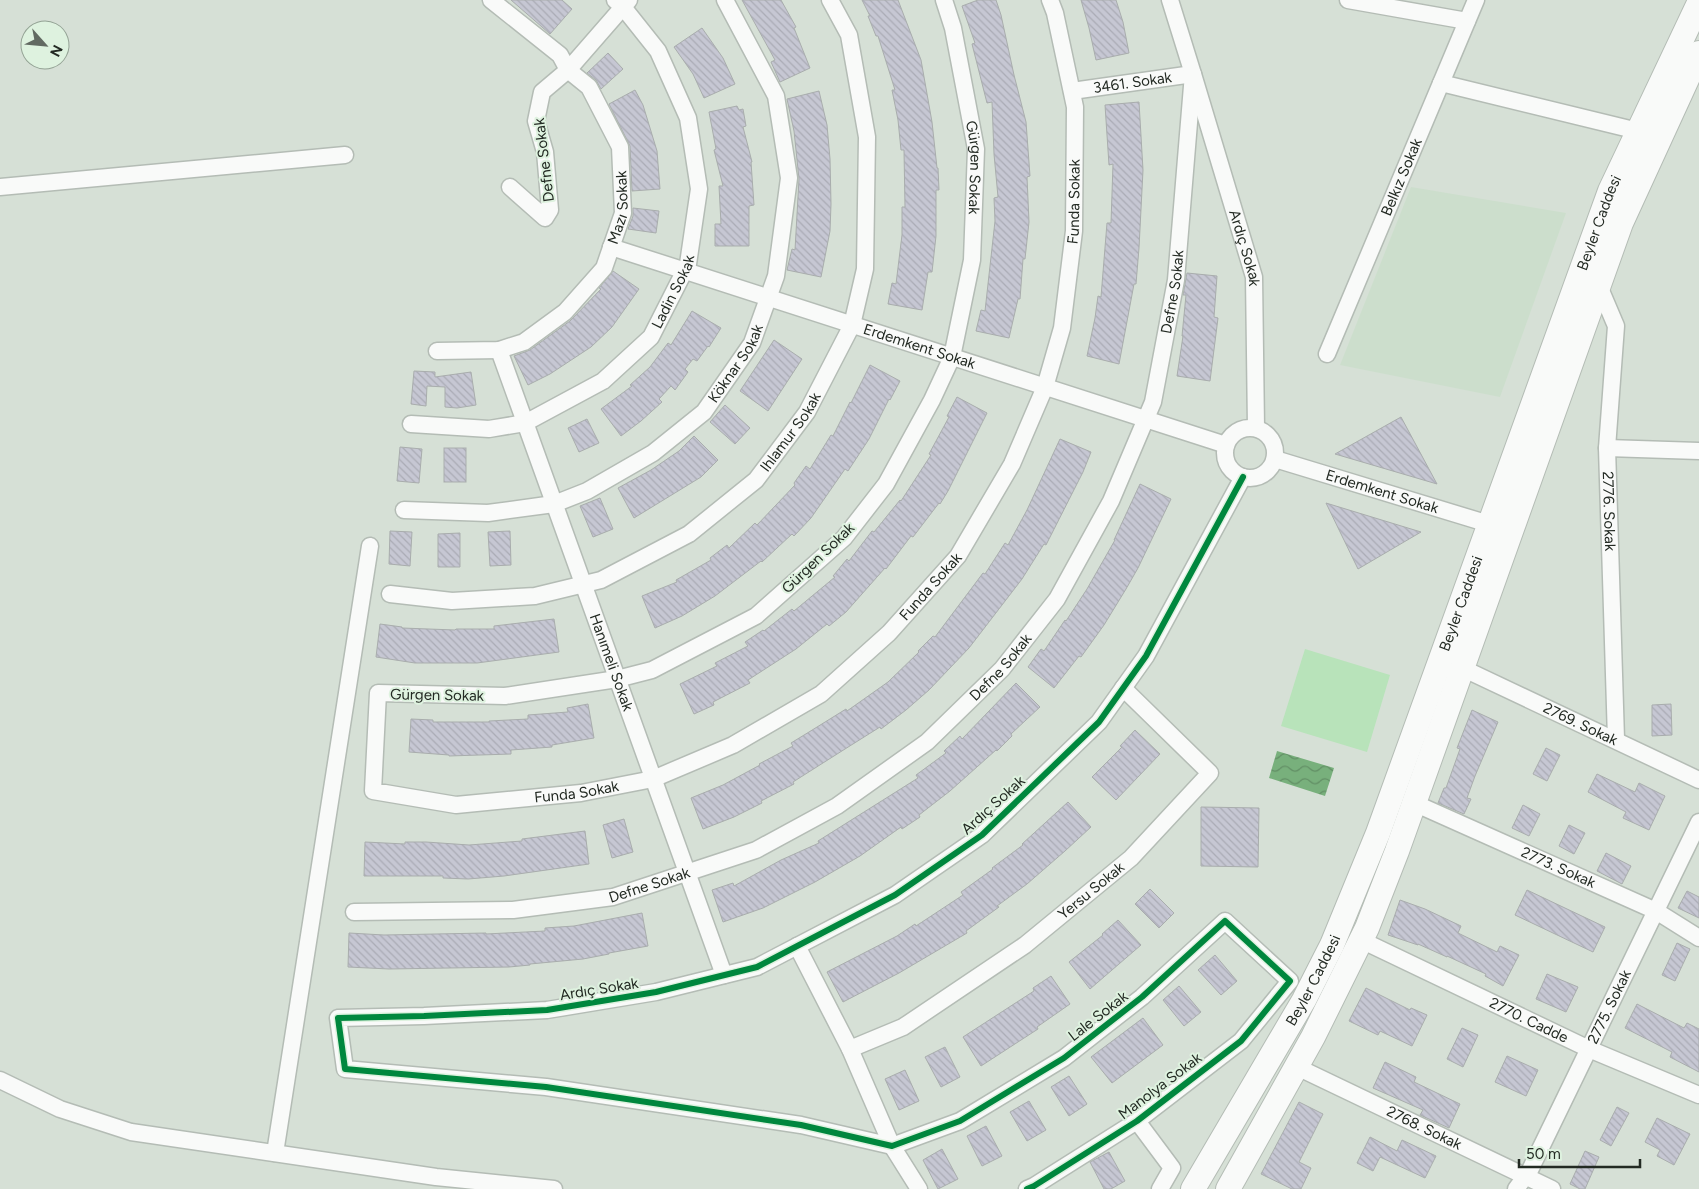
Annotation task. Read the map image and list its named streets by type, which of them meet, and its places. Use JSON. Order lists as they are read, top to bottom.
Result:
{
  "streets": {
    "main road": ["Beyler Caddesi"],
    "street": [
      "3461. Sokak",
      "Defne Sokak",
      "Gürgen Sokak",
      "Belkız Sokak",
      "Funda Sokak",
      "Mazı Sokak",
      "Ardıç Sokak",
      "Ladin Sokak",
      "Erdemkent Sokak",
      "Köknar Sokak",
      "Ihlamur Sokak",
      "2776. Sokak",
      "Hanımeli Sokak",
      "2769. Sokak",
      "2773. Sokak",
      "Yersu Sokak",
      "2775. Sokak",
      "Lale Sokak",
      "2770. Cadde",
      "Manolya Sokak",
      "2768. Sokak"
    ]
  },
  "crossings": [
    ["3461. Sokak", "Defne Sokak"],
    ["3461. Sokak", "Funda Sokak"],
    ["3461. Sokak", "Ardıç Sokak"],
    ["Defne Sokak", "Mazı Sokak"],
    ["Defne Sokak", "Ardıç Sokak"],
    ["Defne Sokak", "Ladin Sokak"],
    ["Defne Sokak", "Erdemkent Sokak"],
    ["Defne Sokak", "Hanımeli Sokak"],
    ["Gürgen Sokak", "Funda Sokak"],
    ["Gürgen Sokak", "Erdemkent Sokak"],
    ["Gürgen Sokak", "Hanımeli Sokak"],
    ["Funda Sokak", "Erdemkent Sokak"],
    ["Funda Sokak", "Hanımeli Sokak"],
    ["Mazı Sokak", "Erdemkent Sokak"],
    ["Mazı Sokak", "Hanımeli Sokak"],
    ["Beyler Caddesi", "Erdemkent Sokak"],
    ["Beyler Caddesi", "2776. Sokak"],
    ["Beyler Caddesi", "2769. Sokak"],
    ["Beyler Caddesi", "2773. Sokak"],
    ["Beyler Caddesi", "2770. Cadde"],
    ["Beyler Caddesi", "2768. Sokak"],
    ["Ardıç Sokak", "Erdemkent Sokak"],
    ["Ardıç Sokak", "Hanımeli Sokak"],
    ["Ardıç Sokak", "Yersu Sokak"],
    ["Ardıç Sokak", "Lale Sokak"],
    ["Ladin Sokak", "Erdemkent Sokak"],
    ["Ladin Sokak", "Hanımeli Sokak"],
    ["Erdemkent Sokak", "Köknar Sokak"],
    ["Erdemkent Sokak", "Ihlamur Sokak"],
    ["Köknar Sokak", "Hanımeli Sokak"],
    ["Ihlamur Sokak", "Hanımeli Sokak"],
    ["2776. Sokak", "2769. Sokak"],
    ["2773. Sokak", "2775. Sokak"],
    ["2775. Sokak", "2770. Cadde"],
    ["2775. Sokak", "2768. Sokak"],
    ["Lale Sokak", "Manolya Sokak"]
  ],
  "scale_bar": "50 m",
  "north": "bottom right"
}
